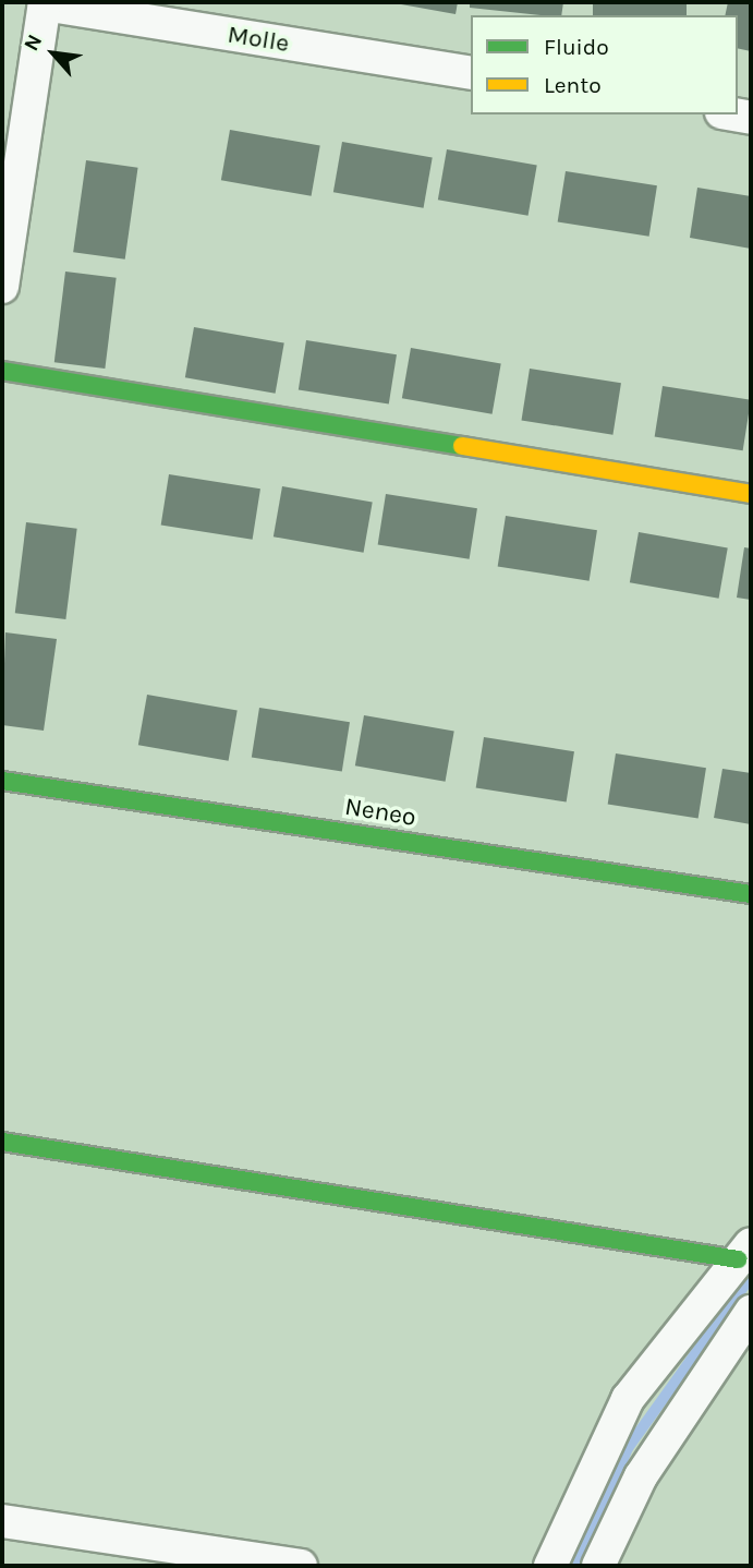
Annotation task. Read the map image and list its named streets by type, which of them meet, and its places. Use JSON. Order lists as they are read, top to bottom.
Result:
{
  "streets": {
    "street": ["Molle", "Neneo"]
  },
  "legend": ["Fluido", "Lento"],
  "north": "top left"
}
